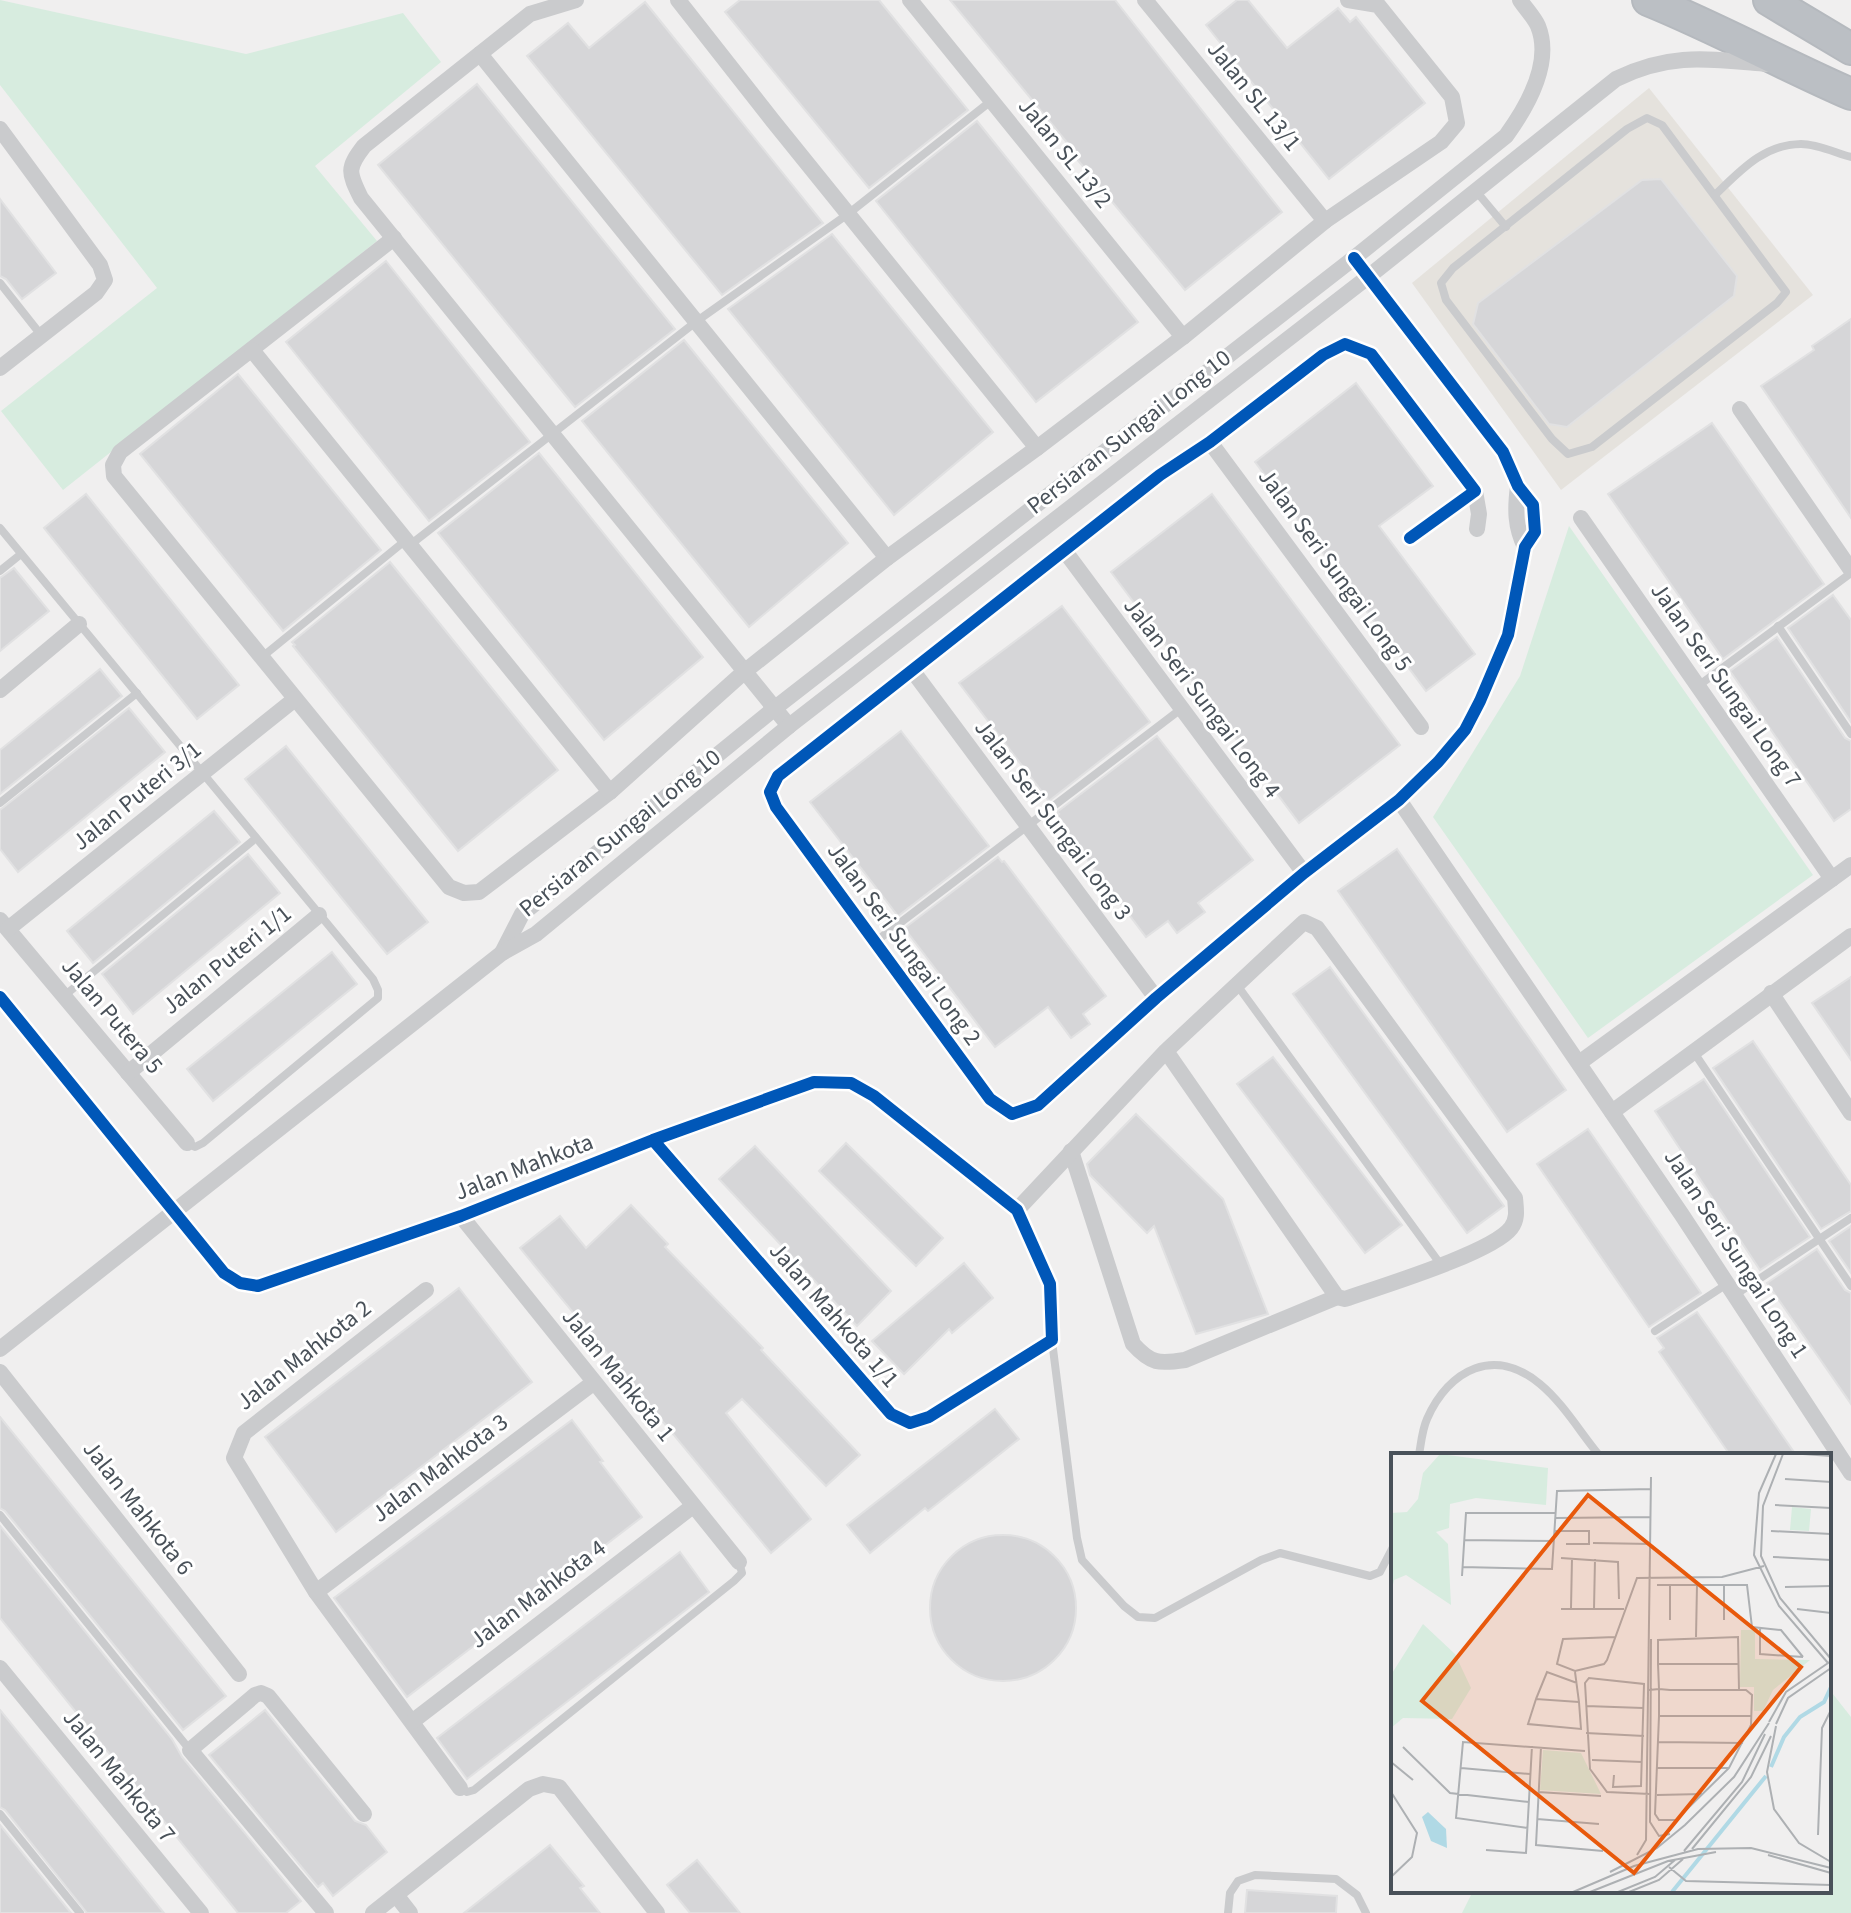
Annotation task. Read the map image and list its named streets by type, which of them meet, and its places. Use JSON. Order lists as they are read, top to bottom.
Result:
{
  "streets": {
    "street": [
      "Jalan SL 13/1",
      "Jalan SL 13/2",
      "Persiaran Sungai Long 10",
      "Jalan Seri Sungai Long 5",
      "Jalan Seri Sungai Long 7",
      "Jalan Seri Sungai Long 4",
      "Jalan Puteri 3/1",
      "Jalan Seri Sungai Long 3",
      "Jalan Seri Sungai Long 2",
      "Jalan Puteri 1/1",
      "Jalan Putera 5",
      "Jalan Mahkota",
      "Jalan Seri Sungai Long 1",
      "Jalan Mahkota 1/1",
      "Jalan Mahkota 2",
      "Jalan Mahkota 1",
      "Jalan Mahkota 3",
      "Jalan Mahkota 6",
      "Jalan Mahkota 4",
      "Jalan Mahkota 7"
    ]
  },
  "crossings": [
    ["Jalan Puteri 3/1", "Jalan Putera 5"],
    ["Jalan Seri Sungai Long 3", "Jalan Seri Sungai Long 2"],
    ["Jalan Puteri 1/1", "Jalan Putera 5"],
    ["Jalan Mahkota", "Jalan Mahkota 1/1"],
    ["Jalan Mahkota", "Jalan Mahkota 1"],
    ["Jalan Mahkota 2", "Jalan Mahkota 3"],
    ["Jalan Mahkota 1", "Jalan Mahkota 3"],
    ["Jalan Mahkota 1", "Jalan Mahkota 4"]
  ]
}
